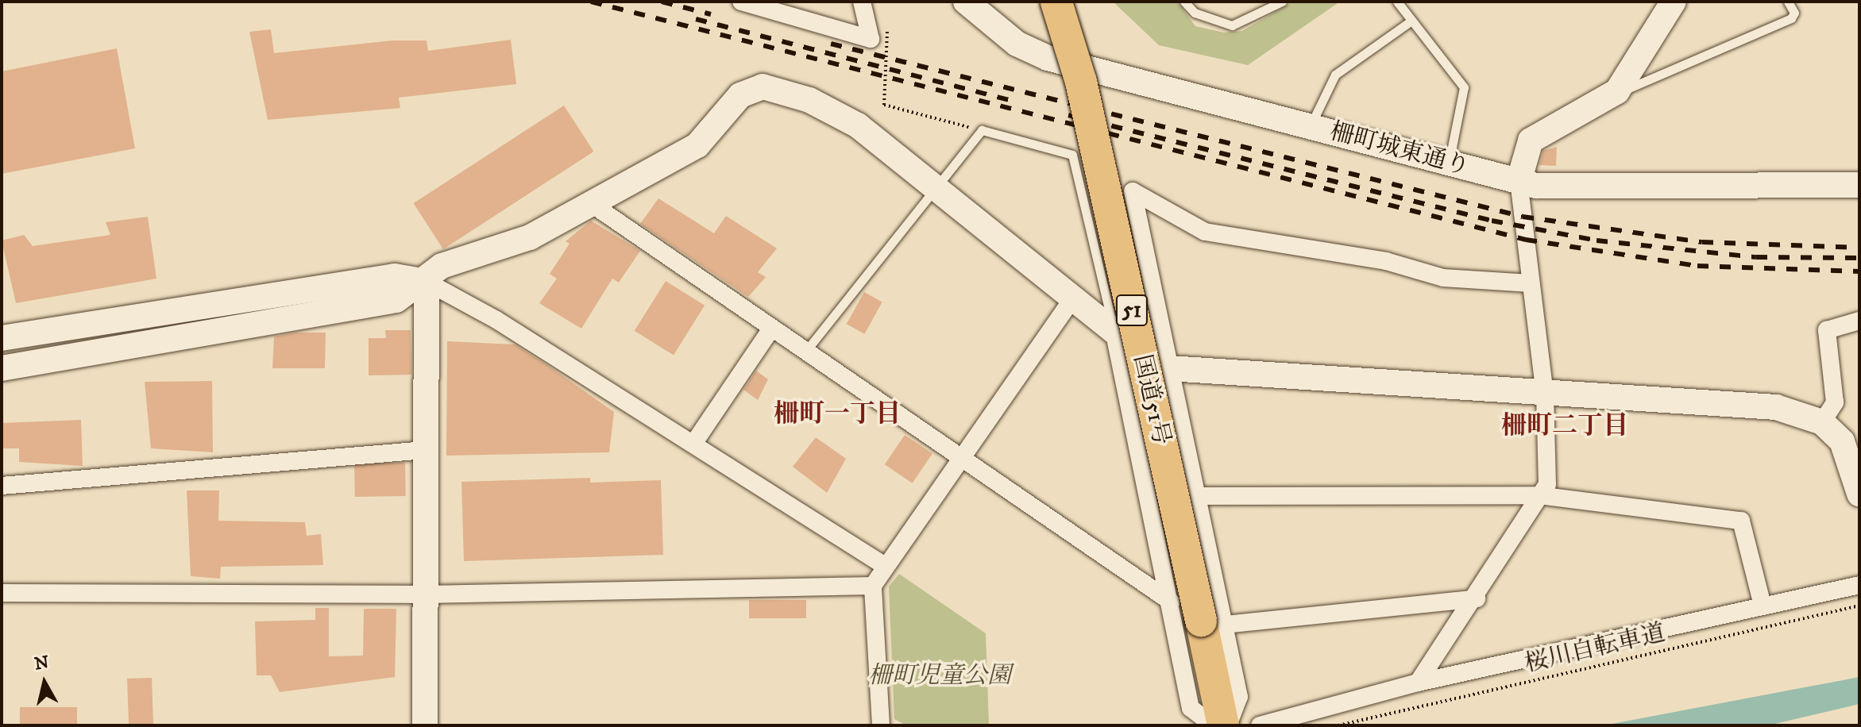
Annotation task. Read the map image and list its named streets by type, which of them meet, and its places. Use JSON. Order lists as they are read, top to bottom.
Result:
{
  "streets": {
    "highway": ["51", "国道51号"],
    "street": ["柵町城東通り"],
    "path": ["桜川自転車道"]
  },
  "districts": ["柵町一丁目", "柵町二丁目"],
  "parks": ["柵町児童公園"],
  "north": "top"
}
